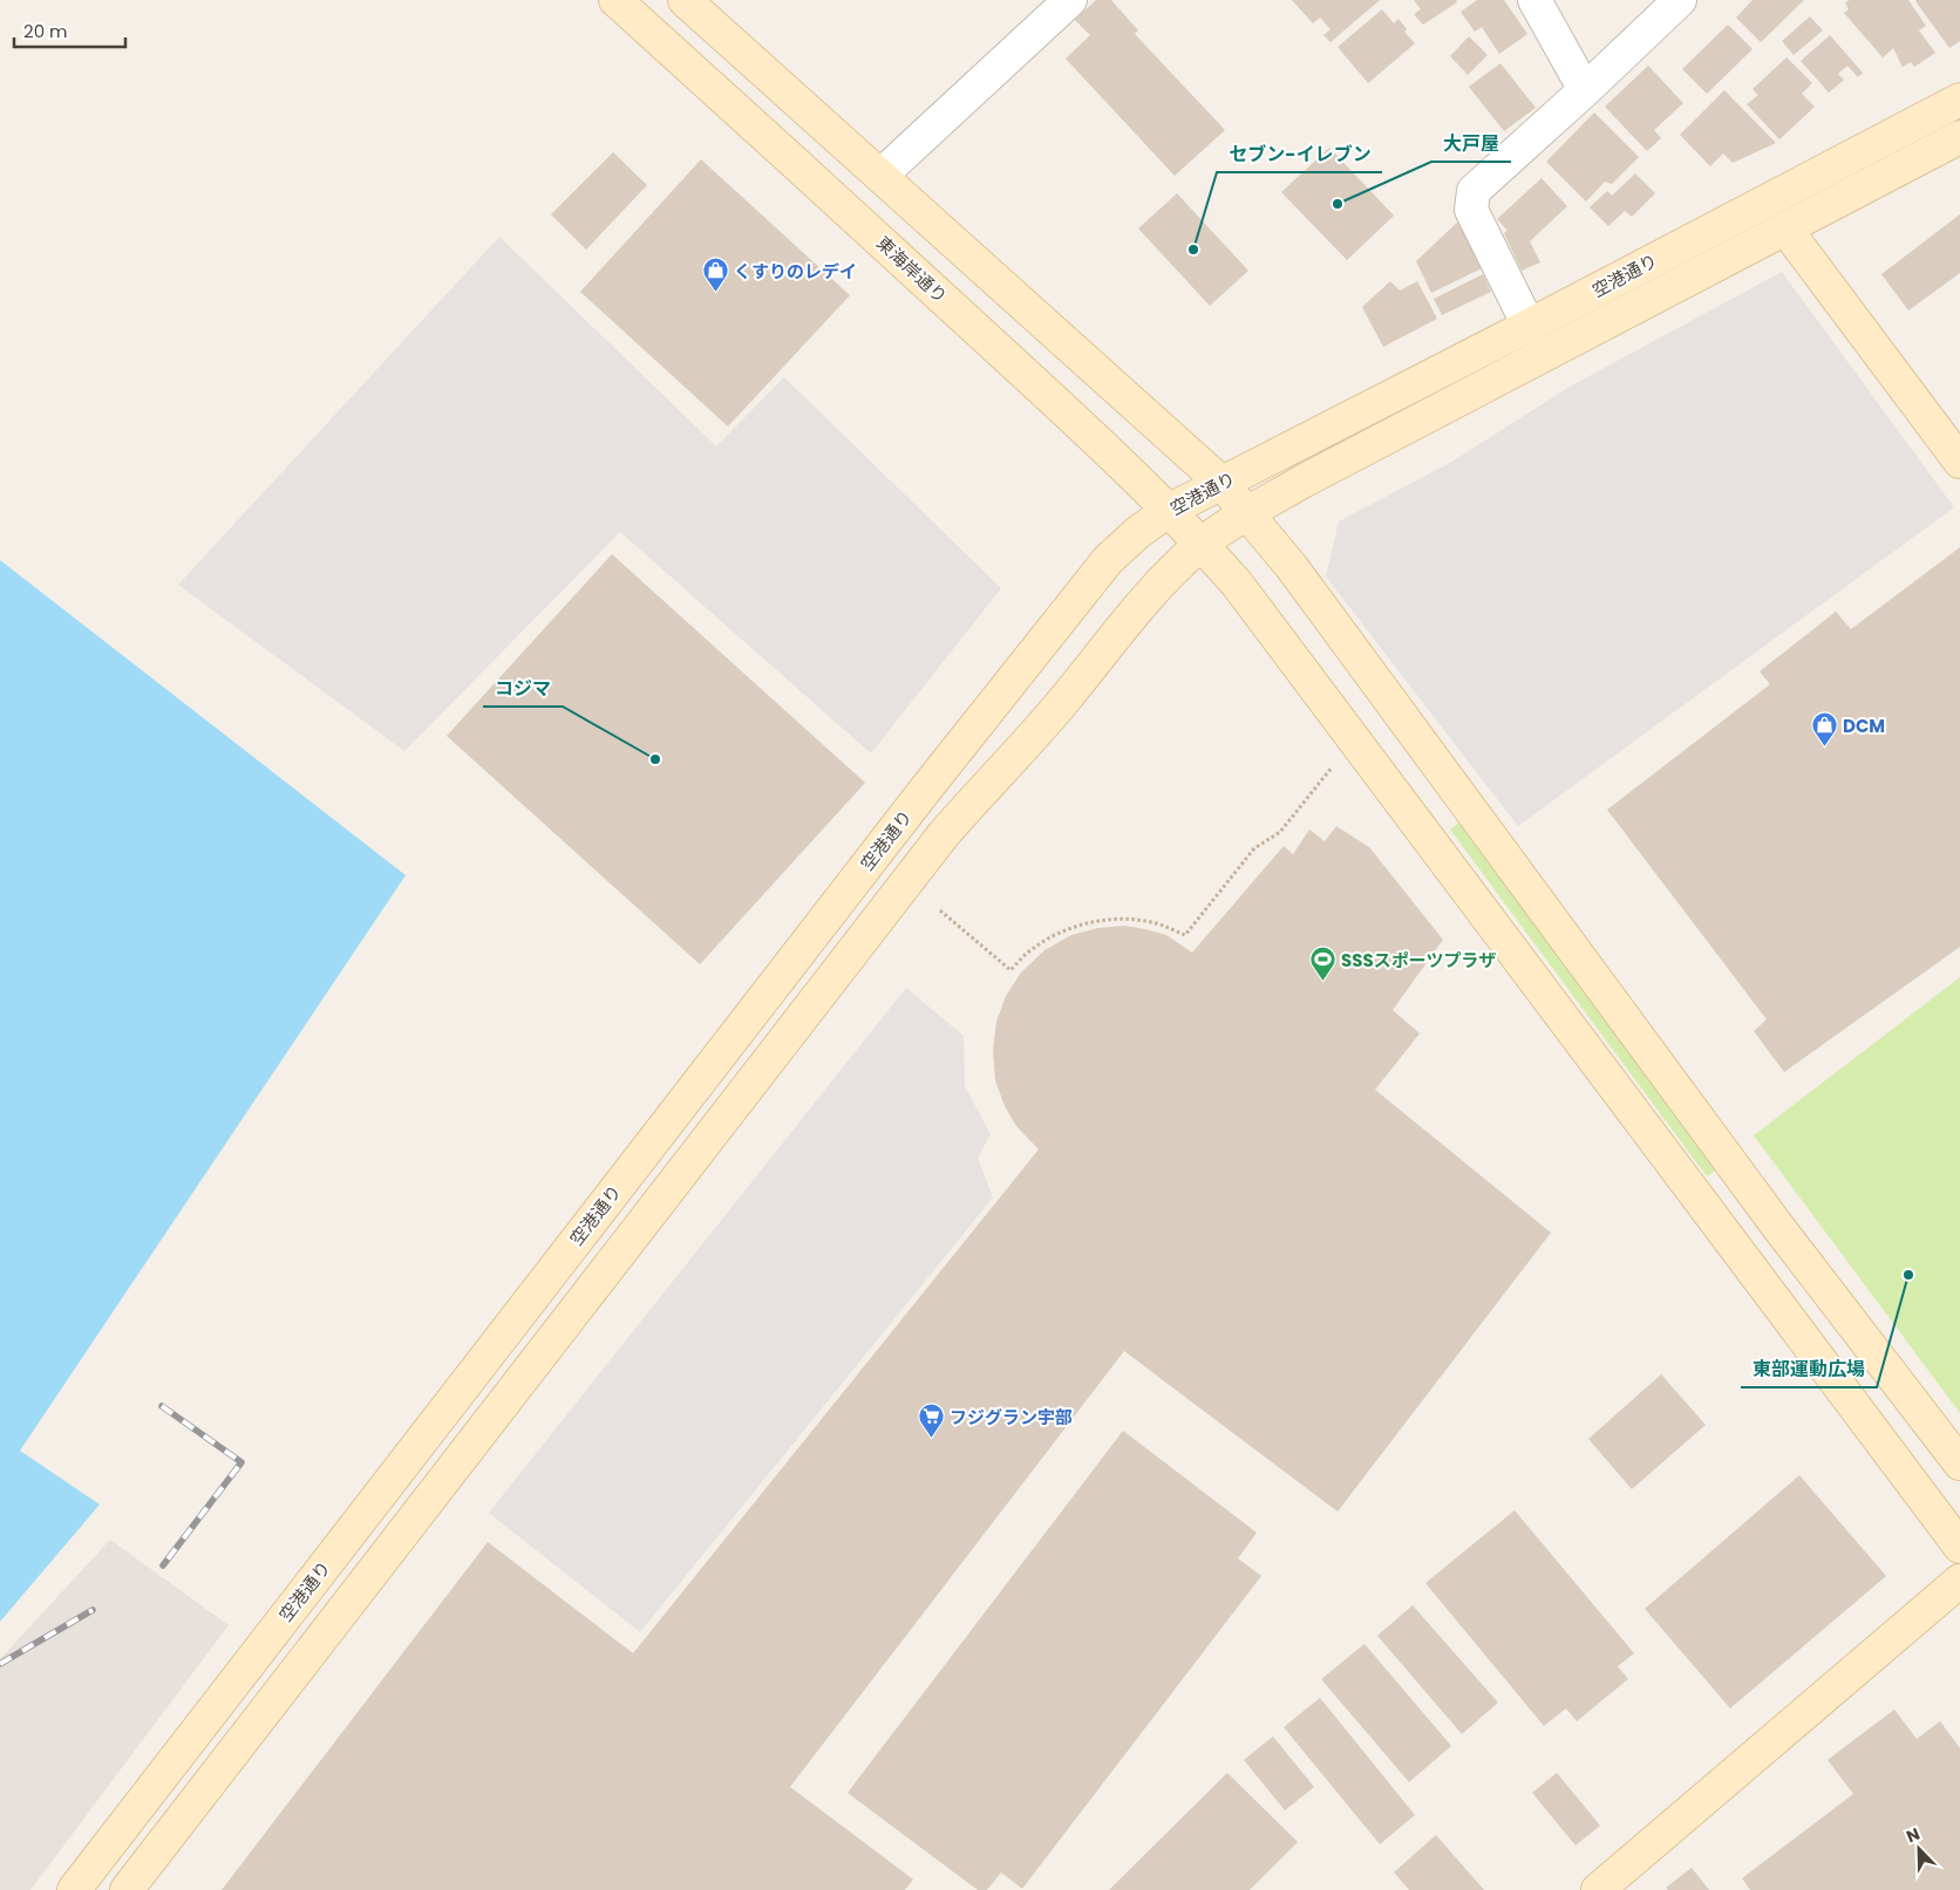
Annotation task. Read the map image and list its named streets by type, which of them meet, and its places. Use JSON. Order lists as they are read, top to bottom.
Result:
{
  "streets": {
    "street": ["東海岸通り", "空港通り"]
  },
  "crossings": [
    ["東海岸通り", "空港通り"]
  ],
  "places": {
    "other": [
      "大戸屋",
      "セブン-イレブン",
      "コジマ",
      "東部運動広場"
    ],
    "shop": ["くすりのレデイ", "DCM"],
    "sports": ["SSSスポーツプラザ"],
    "supermarket": ["フジグラン宇部"]
  },
  "scale_bar": "20 m",
  "north": "top left"
}
